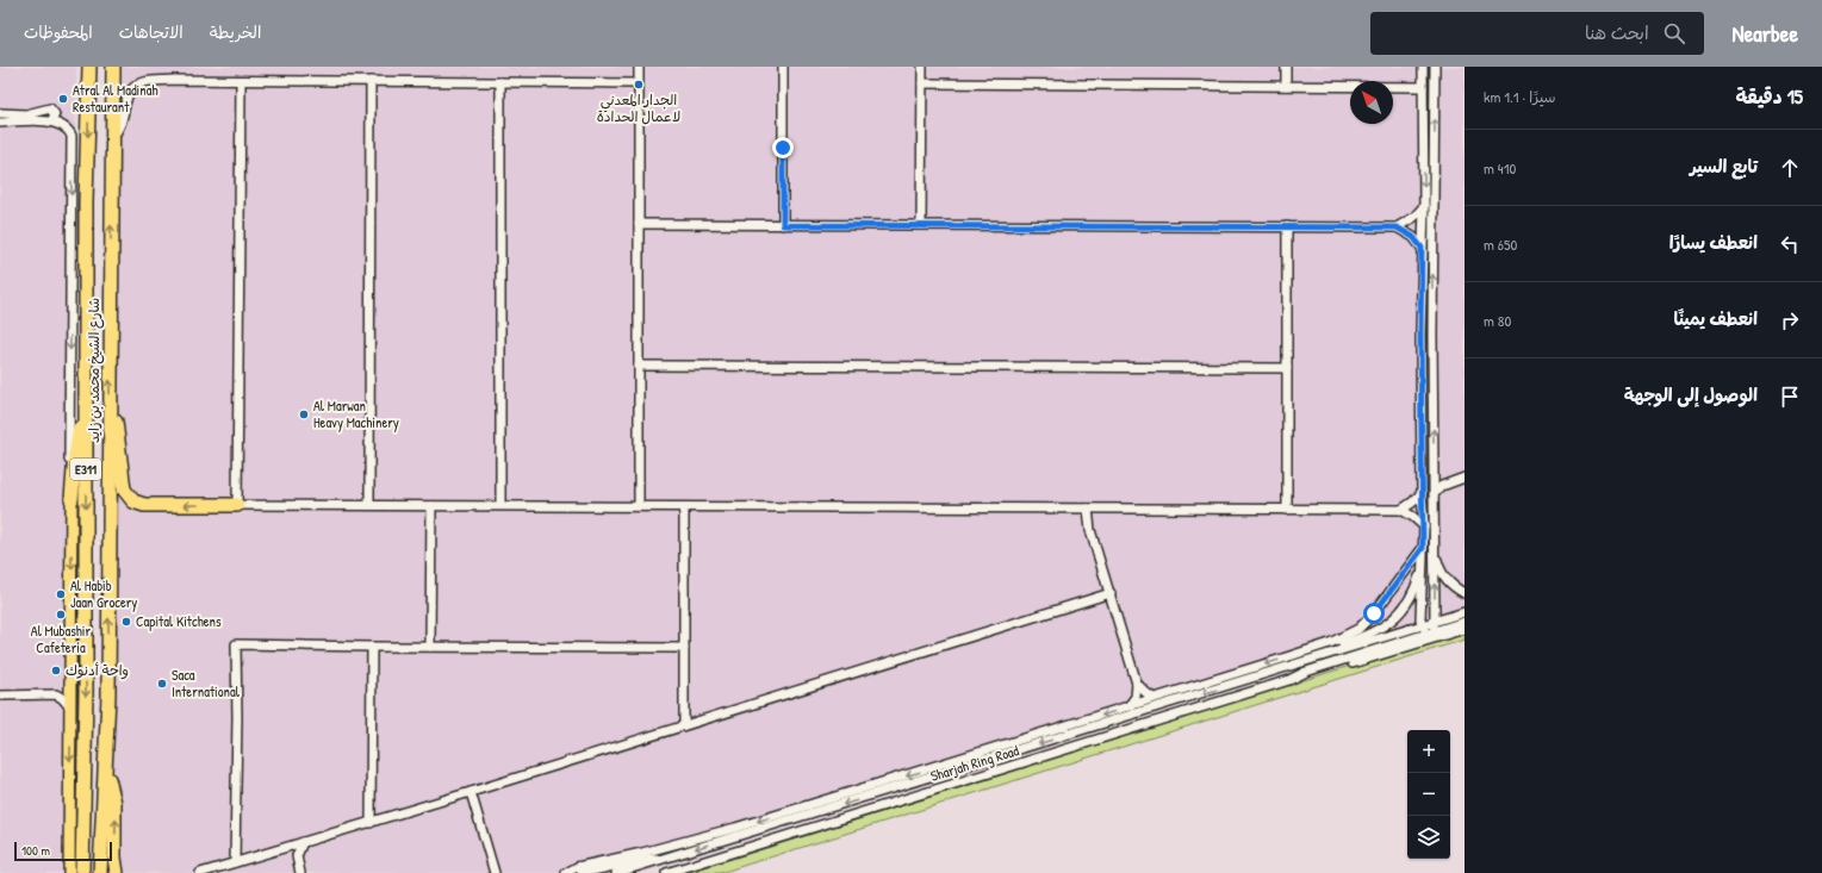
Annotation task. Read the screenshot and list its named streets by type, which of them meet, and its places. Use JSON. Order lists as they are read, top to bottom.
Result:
{
  "streets": {
    "highway": ["شارع الشيخ محمد بن زايد", "E311"],
    "street": ["Sharjah Ring Road"]
  },
  "places": [
    "الجدار المعدني لاعمال الحدادة",
    "Atral Al Madinah Restaurant",
    "Al Marwan Heavy Machinery",
    "Al Habib Jaan Grocery",
    "Al Mubashir Cafeteria",
    "Capital Kitchens",
    "واحة أدنوك",
    "Saca International"
  ],
  "scale_bar": "100 m",
  "north": "top left",
  "page": {
    "header": "Nearbee",
    "search": "ابحث هنا",
    "nav": ["الخريطة", "الاتجاهات", "المحفوظات"],
    "heading": ["15 دقيقة", "سيرًا · 1.1 km"],
    "list": [
      ["تابع السير", "410 m"],
      ["انعطف يسارًا", "650 m"],
      ["انعطف يمينًا", "80 m"],
      "الوصول إلى الوجهة"
    ],
    "map_buttons": ["+", "−"],
    "scale": "100 m"
  }
}
